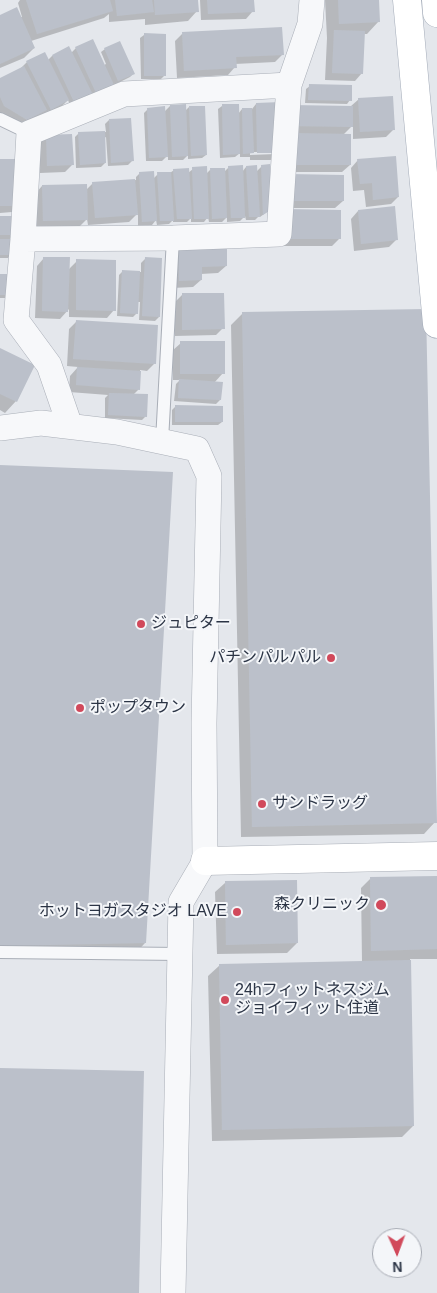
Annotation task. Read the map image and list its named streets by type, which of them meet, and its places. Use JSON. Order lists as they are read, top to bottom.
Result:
{
  "places": [
    "ジュピター",
    "パチンパルパル",
    "ポップタウン",
    "サンドラッグ",
    "森クリニック",
    "ホットヨガスタジオ LAVE",
    "24hフィットネスジム ジョイフィット住道"
  ],
  "north": "bottom"
}
